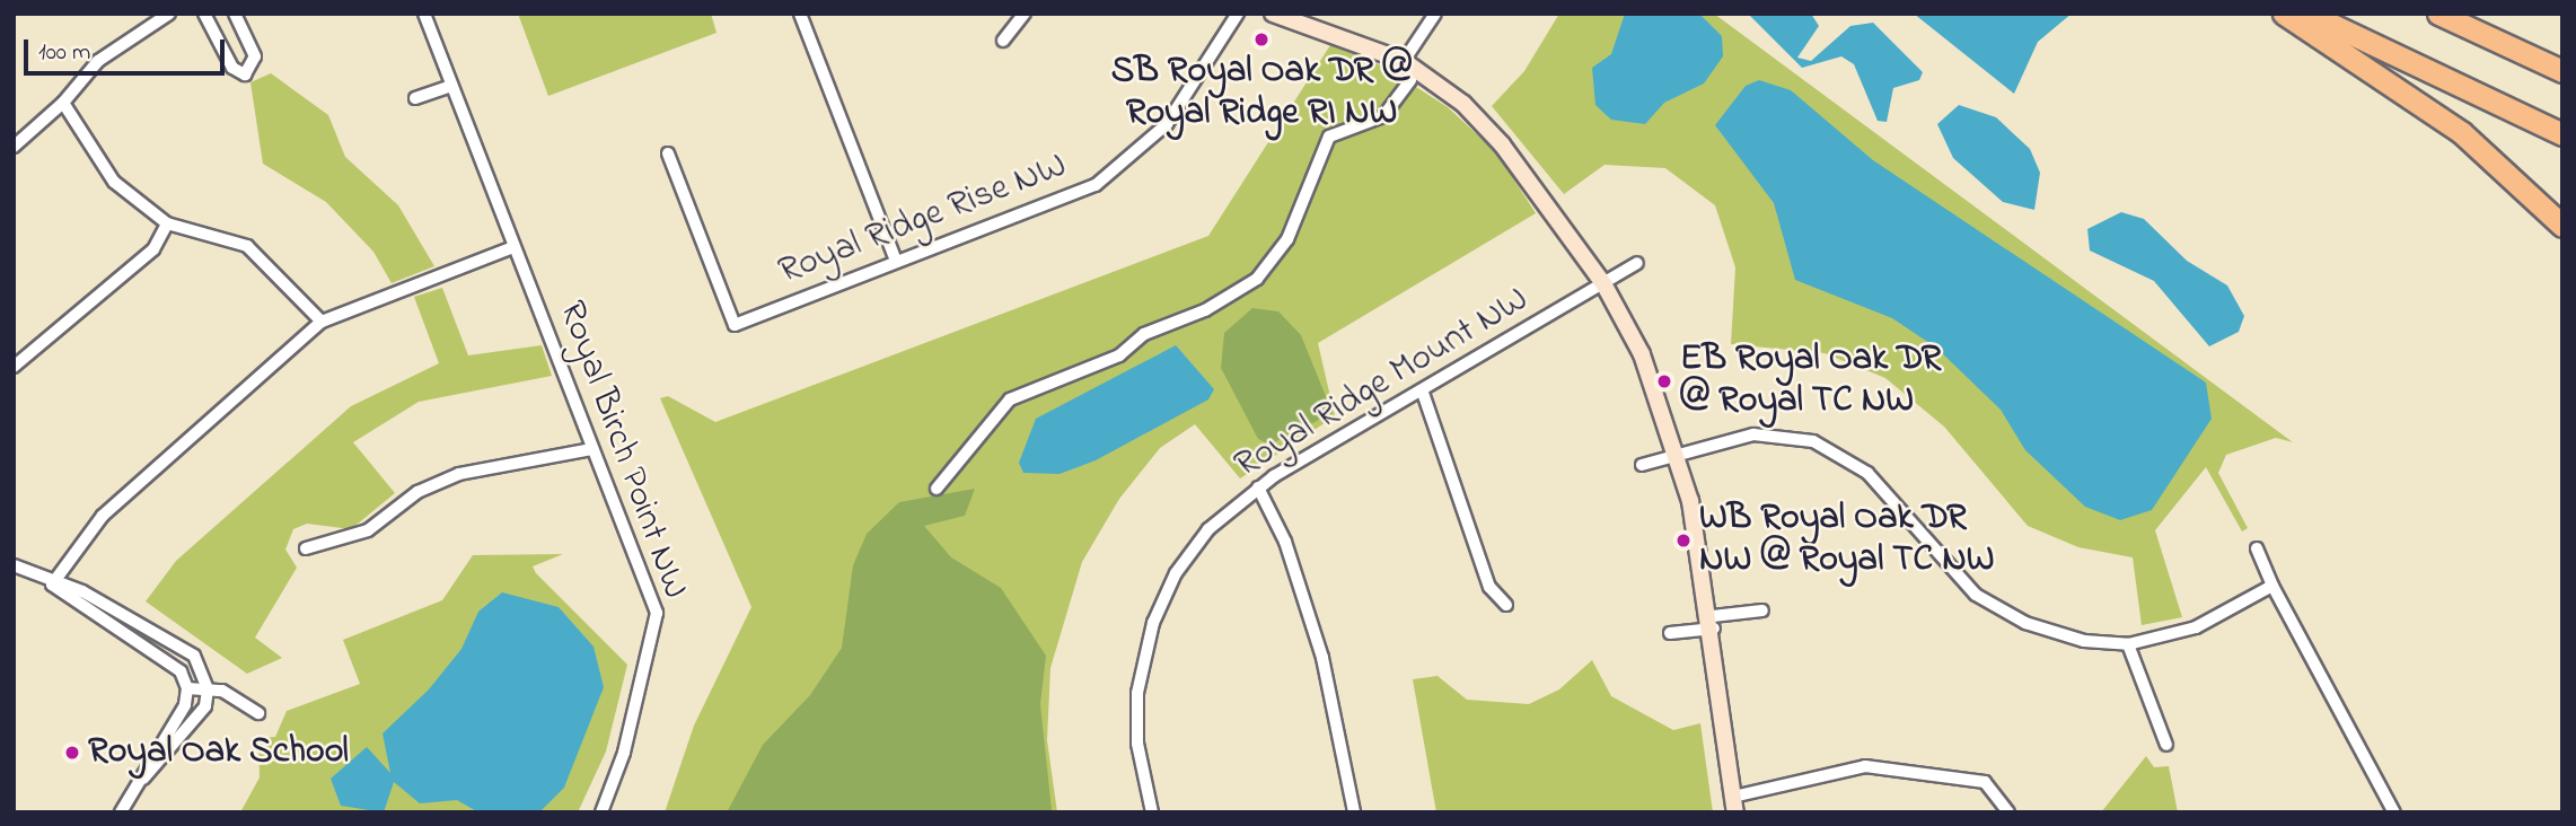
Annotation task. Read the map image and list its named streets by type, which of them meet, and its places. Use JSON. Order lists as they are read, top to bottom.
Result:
{
  "streets": {
    "street": ["Royal Ridge Rise NW", "Royal Ridge Mount NW", "Royal Birch Point NW"]
  },
  "places": [
    "SB Royal Oak DR @ Royal Ridge RI NW",
    "EB Royal Oak DR @ Royal TC NW",
    "WB Royal Oak DR NW @ Royal TC NW",
    "Royal Oak School"
  ],
  "scale_bar": "100 m"
}
